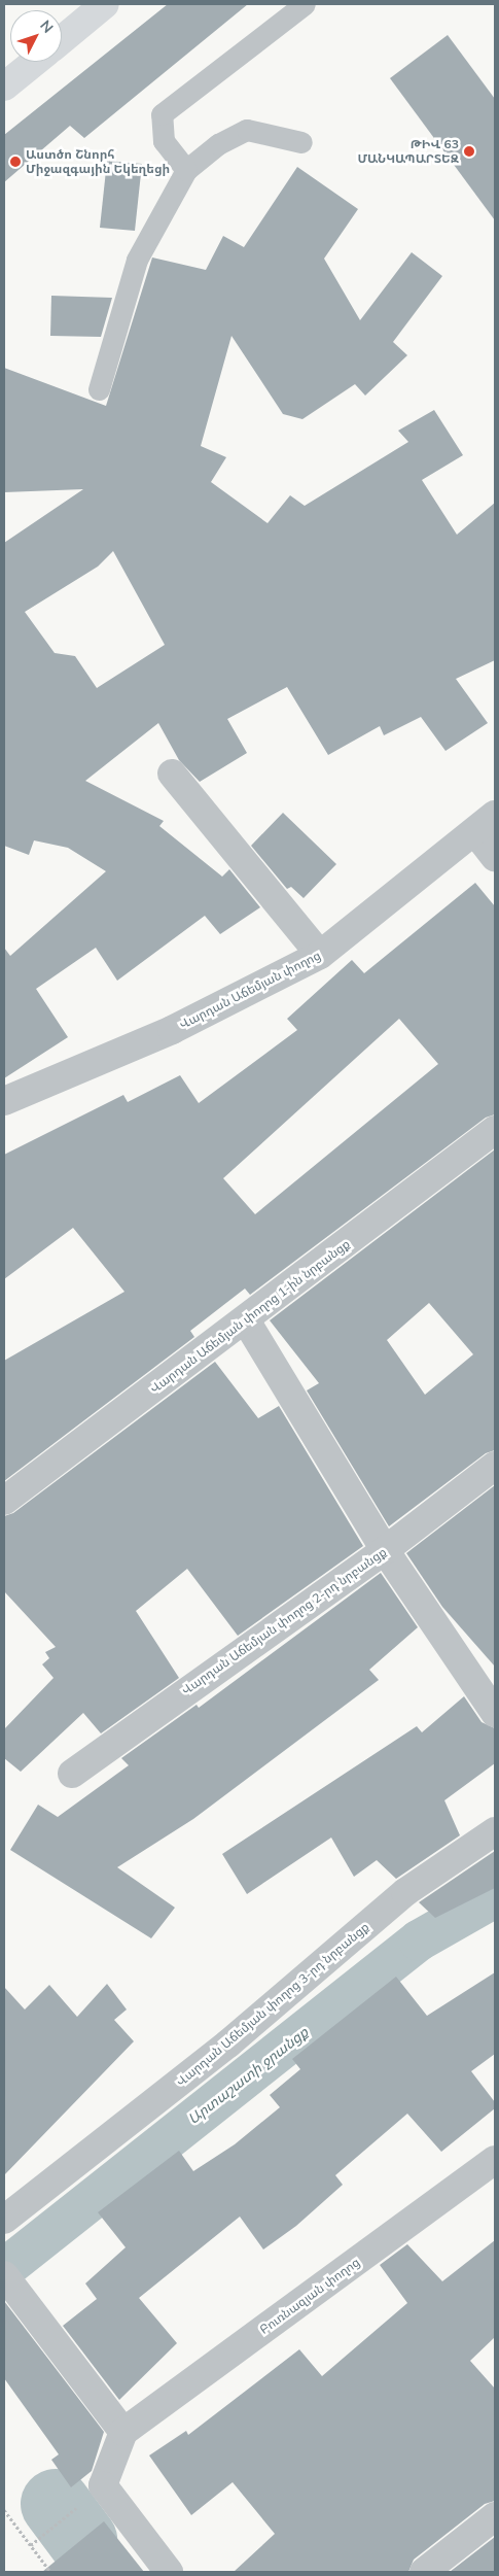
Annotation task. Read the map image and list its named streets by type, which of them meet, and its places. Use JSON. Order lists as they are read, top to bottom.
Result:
{
  "streets": {
    "street": [
      "Վարդան Աճեմյան փողոց",
      "Վարդան Աճեմյան փողոց 1-ին նրբանցք",
      "Վարդան Աճեմյան փողոց 2-րդ նրբանցք",
      "Վարդան Աճեմյան փողոց 3-րդ նրբանցք",
      "Բուռնազյան փողոց"
    ]
  },
  "water": ["Արտաշատի ջրանցք"],
  "places": ["ԹԻՎ 63 ՄԱՆԿԱՊԱՐՏԵԶ", "Աստծո Շնորհ Միջազգային Եկեղեցի"],
  "north": "top right"
}
